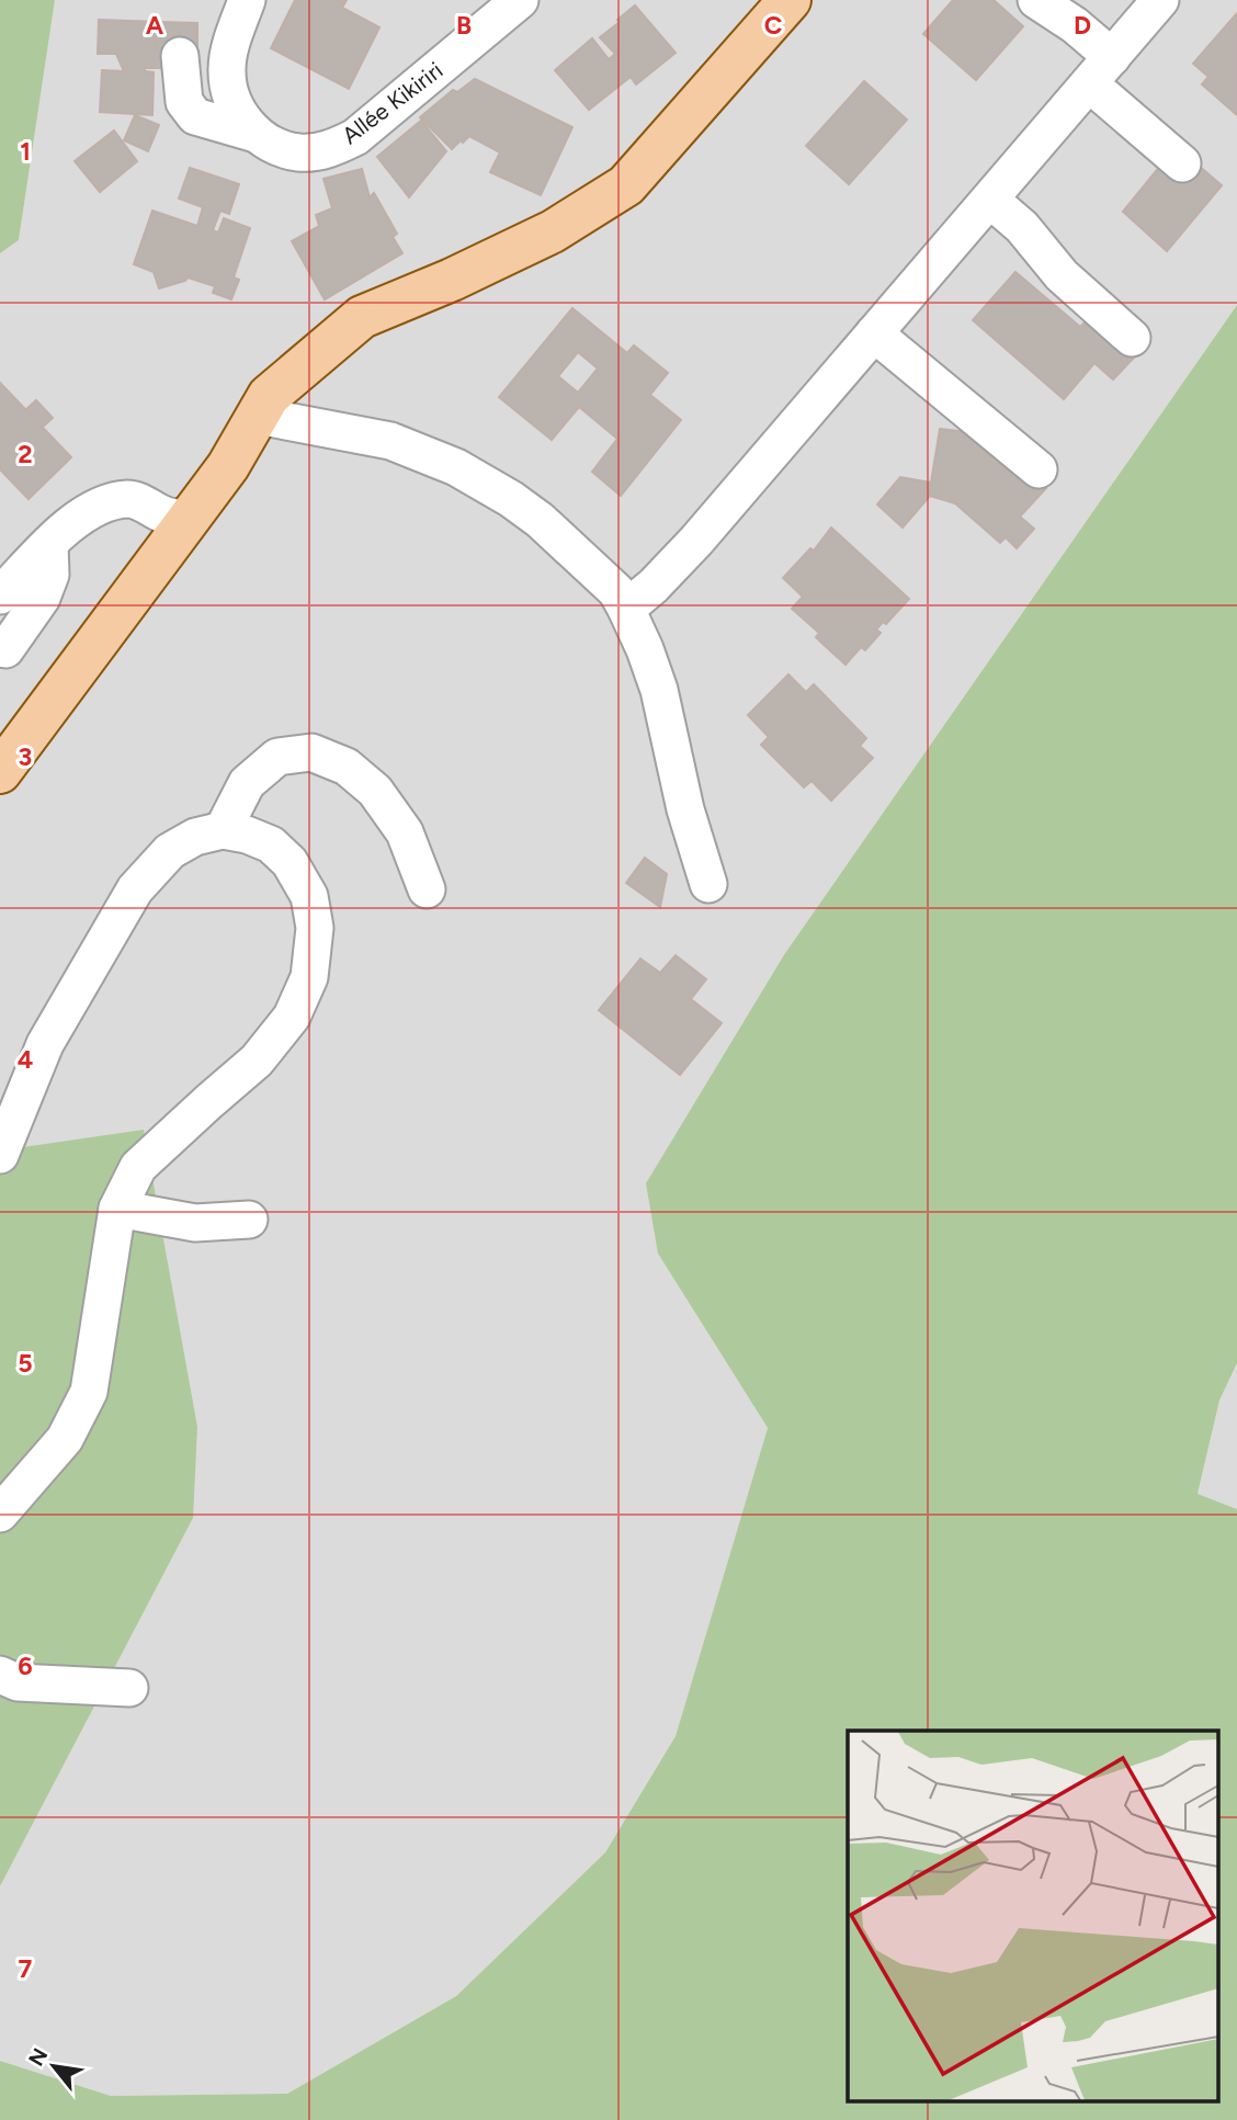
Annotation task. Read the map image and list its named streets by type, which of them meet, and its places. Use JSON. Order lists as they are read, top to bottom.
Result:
{
  "streets": {
    "street": ["Allée Kikiriri"]
  },
  "north": "top left",
  "grid": {
    "columns": [
      "A",
      "B",
      "C",
      "D"
    ],
    "rows": [
      "1",
      "2",
      "3",
      "4",
      "5",
      "6",
      "7"
    ]
  }
}
